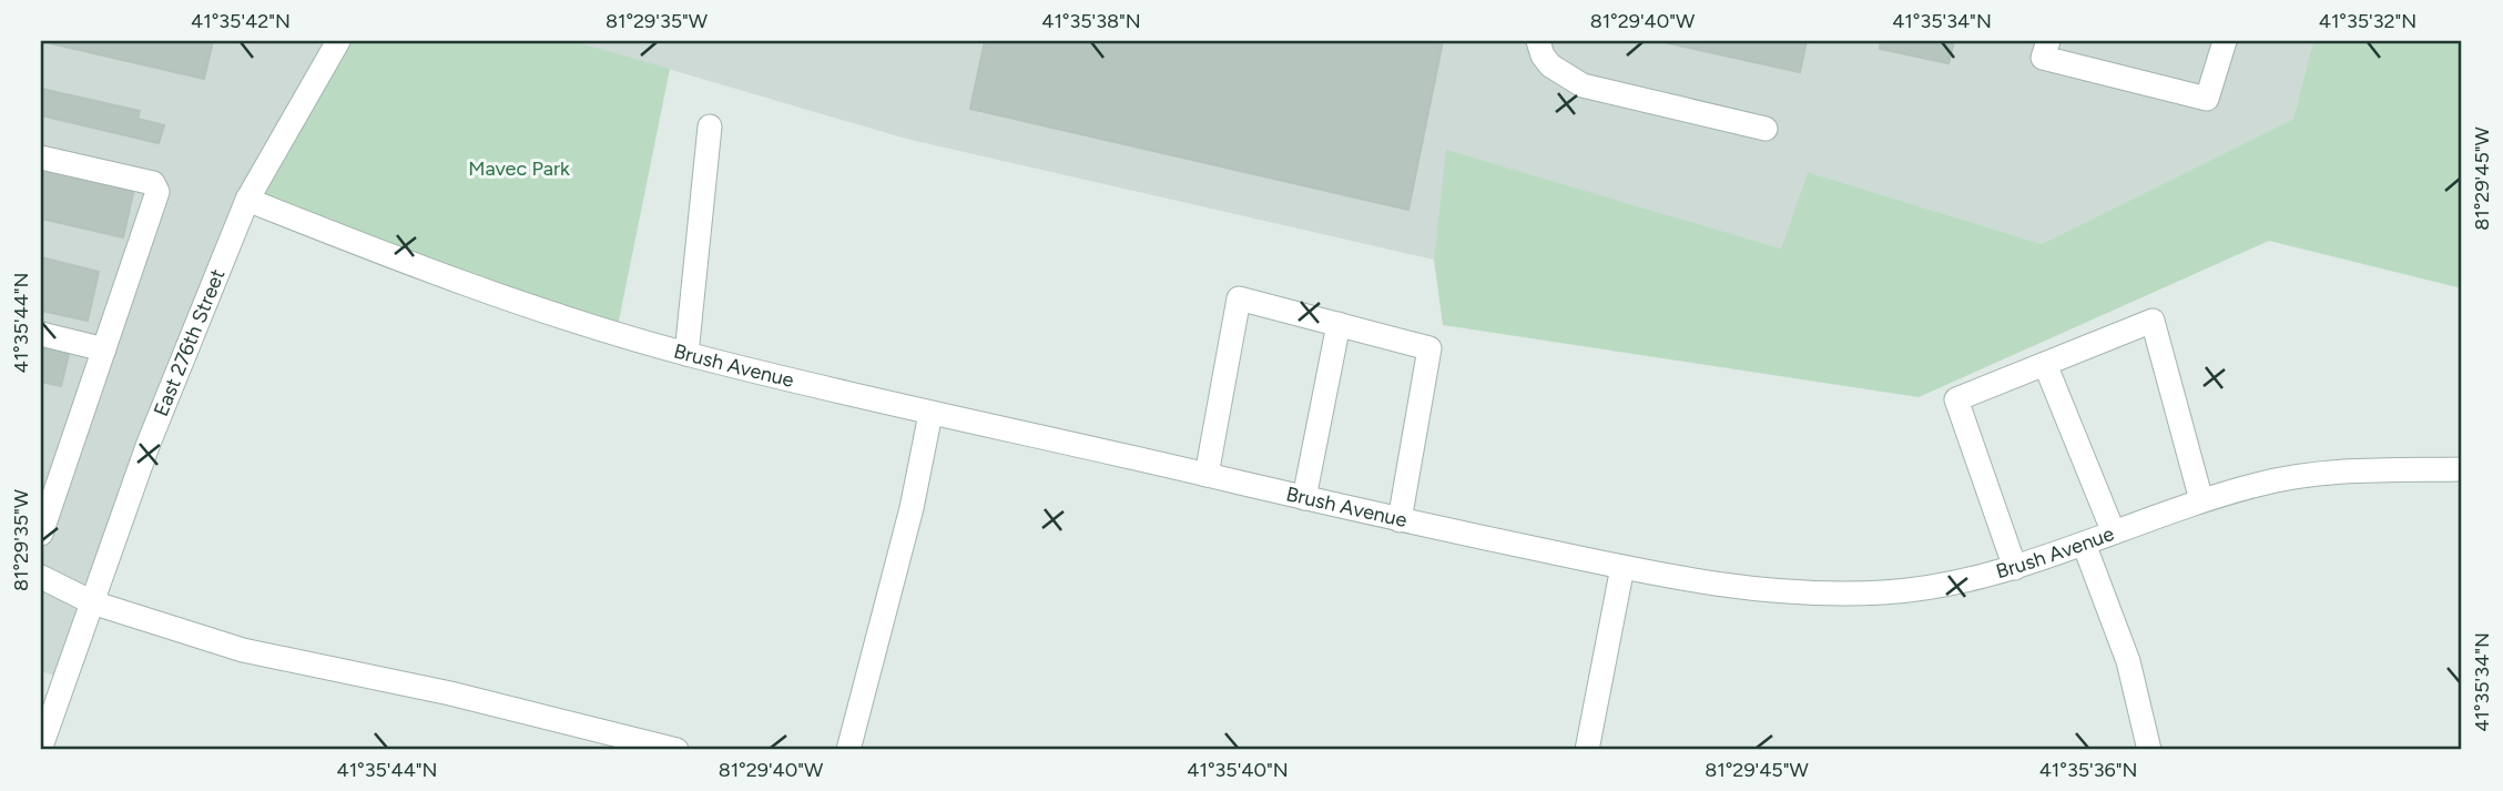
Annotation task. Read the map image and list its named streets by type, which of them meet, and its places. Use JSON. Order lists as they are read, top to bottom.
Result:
{
  "streets": {
    "street": ["East 276th Street", "Brush Avenue"]
  },
  "crossings": [
    ["East 276th Street", "Brush Avenue"]
  ],
  "parks": ["Mavec Park"],
  "coordinates": [
    "41°35'42\"N",
    "81°29'35\"W",
    "41°35'38\"N",
    "81°29'40\"W",
    "41°35'34\"N",
    "41°35'32\"N",
    "81°29'45\"W",
    "41°35'44\"N",
    "41°35'40\"N",
    "41°35'36\"N"
  ]
}
